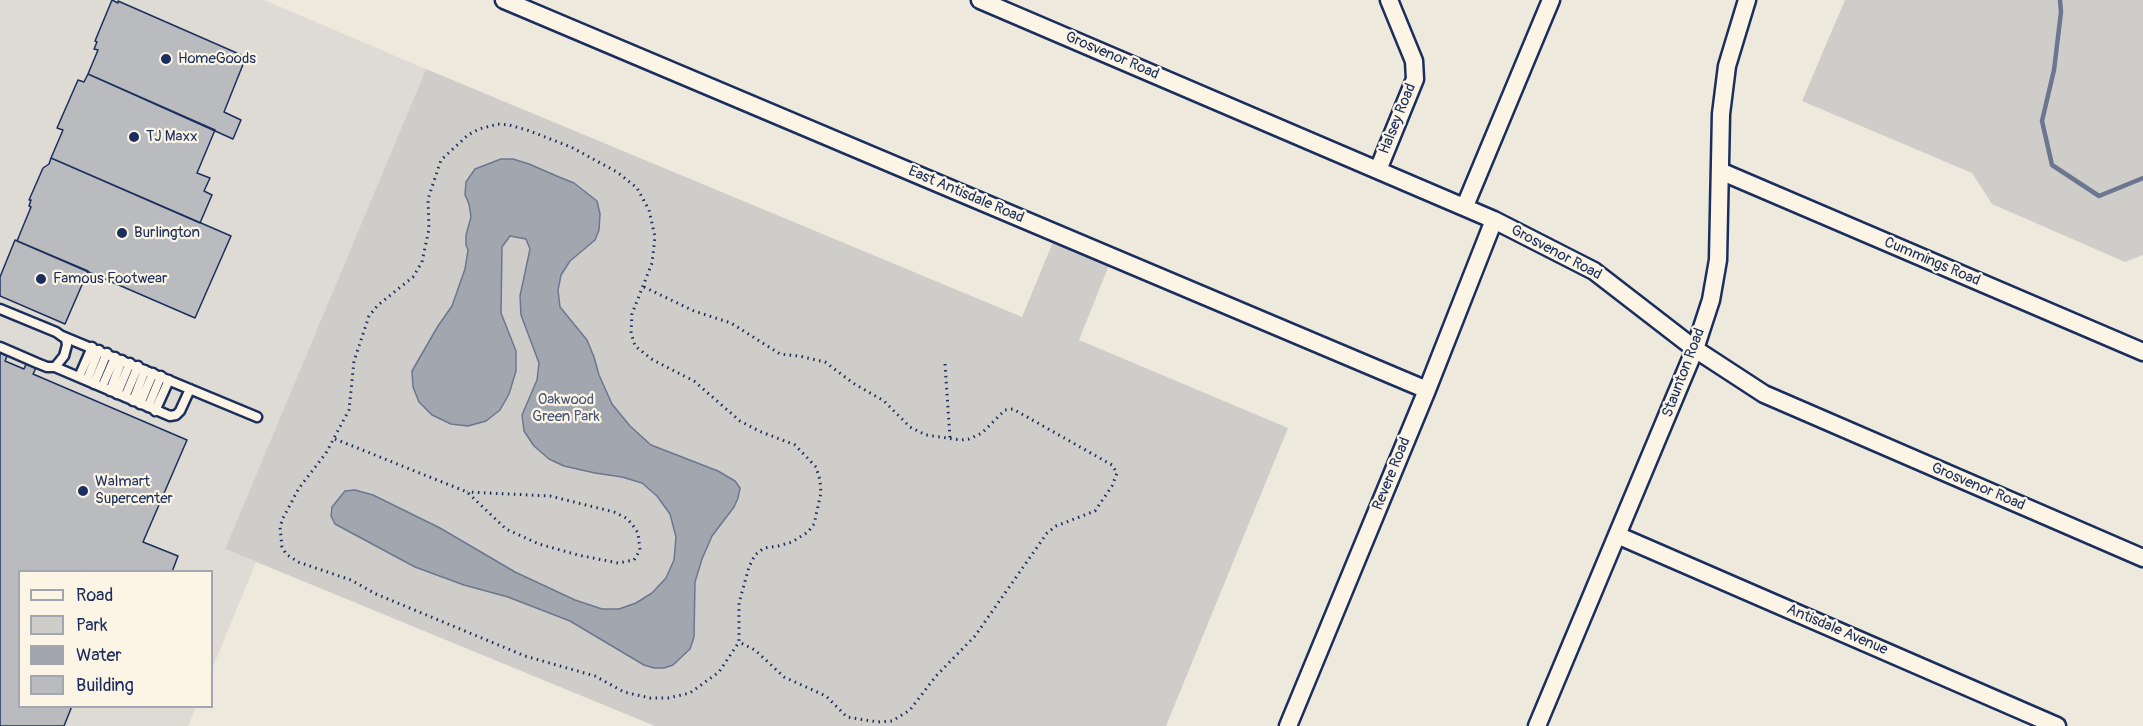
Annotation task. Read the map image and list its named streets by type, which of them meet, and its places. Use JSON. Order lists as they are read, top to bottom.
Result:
{
  "streets": {
    "street": [
      "Grosvenor Road",
      "Halsey Road",
      "East Antisdale Road",
      "Cummings Road",
      "Staunton Road",
      "Revere Road",
      "Antisdale Avenue"
    ]
  },
  "crossings": [
    ["Grosvenor Road", "Halsey Road"],
    ["Grosvenor Road", "Staunton Road"],
    ["Grosvenor Road", "Revere Road"],
    ["East Antisdale Road", "Revere Road"],
    ["Cummings Road", "Staunton Road"],
    ["Staunton Road", "Antisdale Avenue"]
  ],
  "parks": ["Oakwood Green Park"],
  "places": [
    "HomeGoods",
    "TJ Maxx",
    "Burlington",
    "Famous Footwear",
    "Walmart Supercenter"
  ],
  "legend": [
    "Road",
    "Park",
    "Water",
    "Building"
  ]
}
